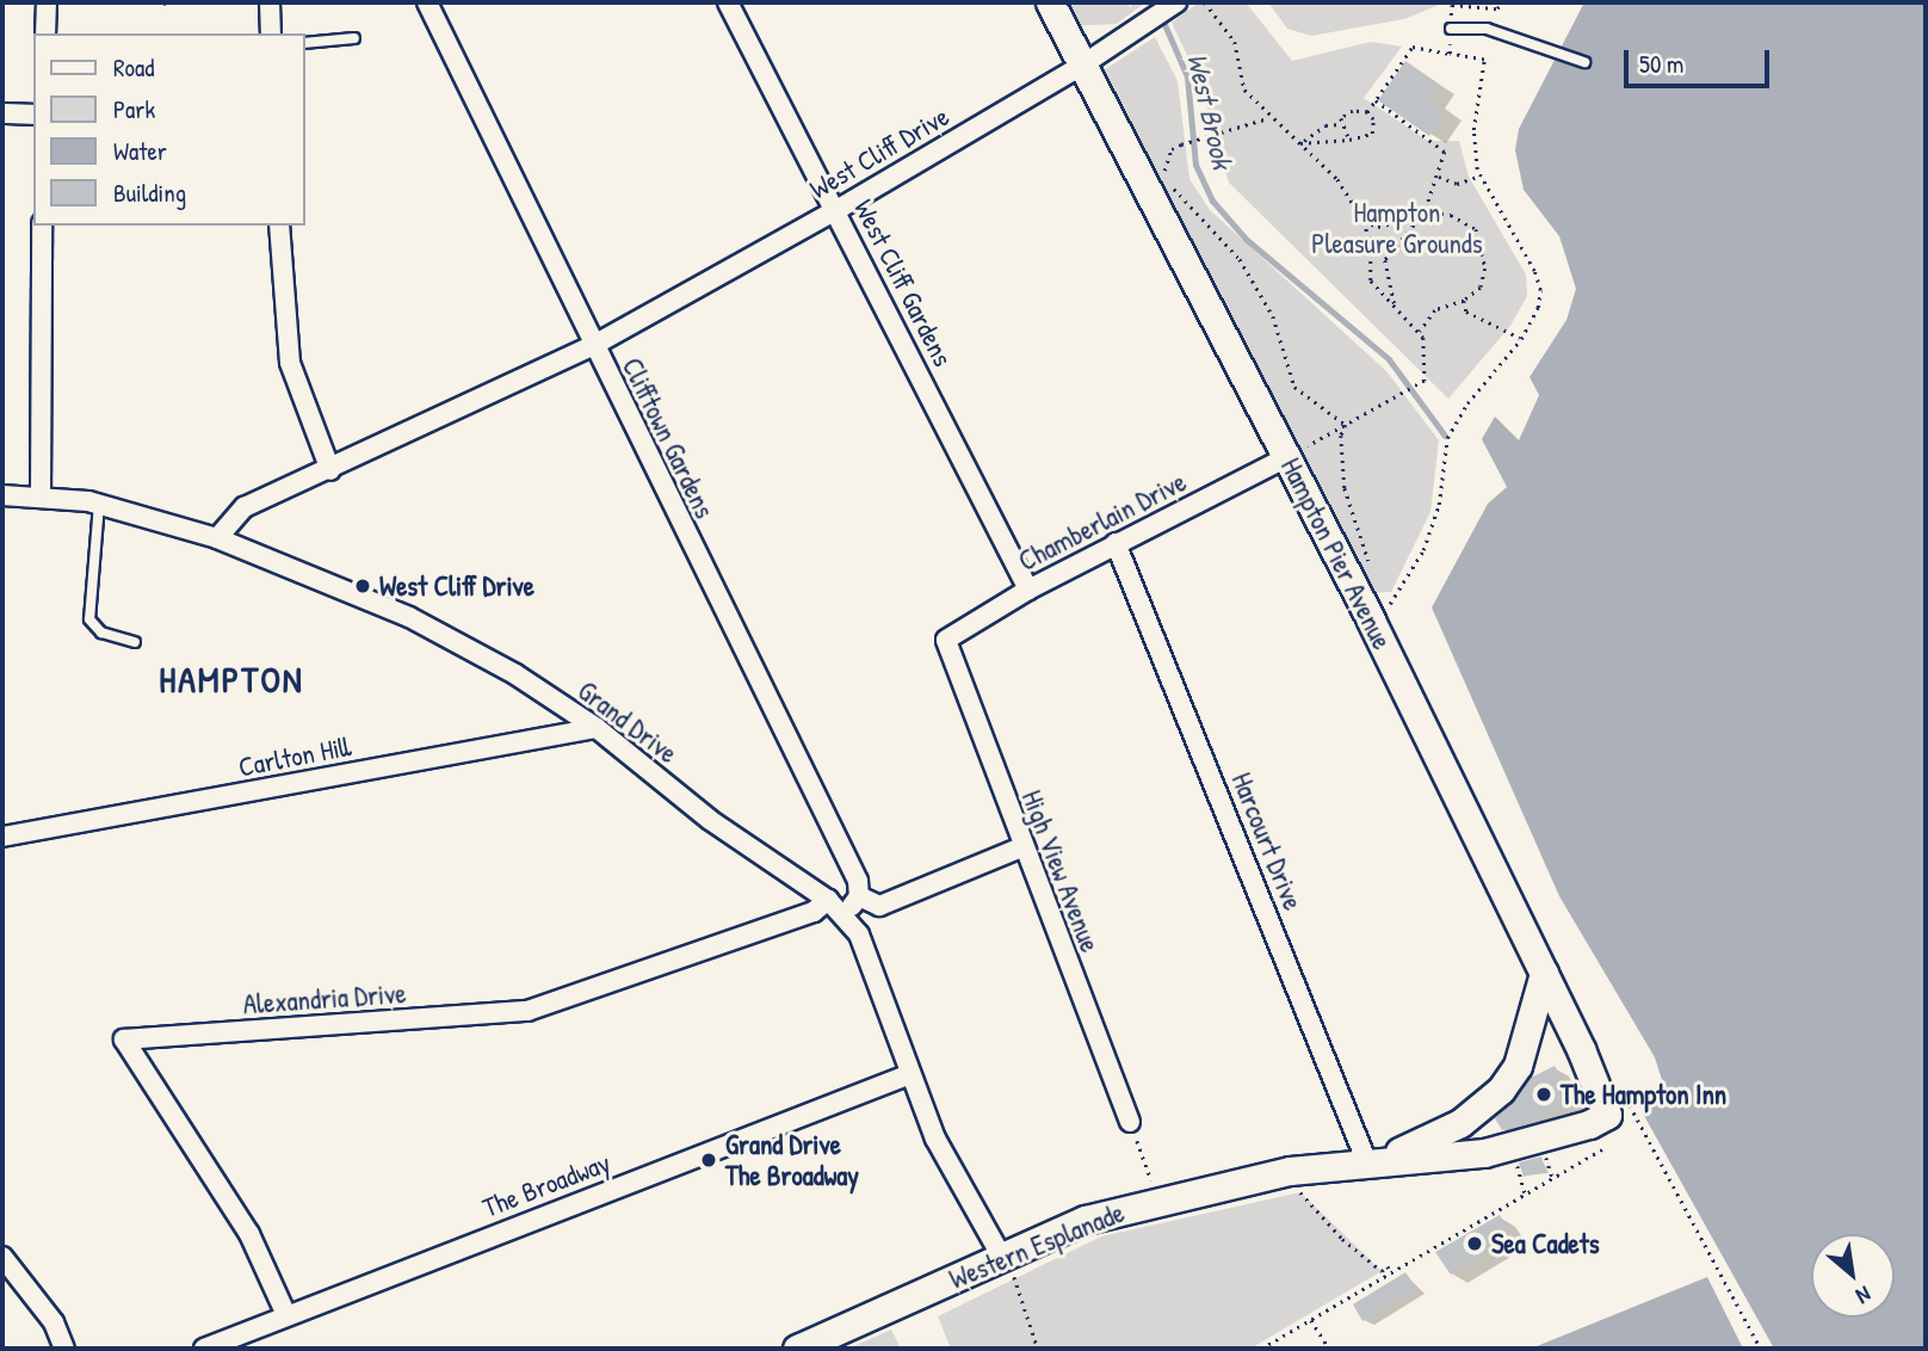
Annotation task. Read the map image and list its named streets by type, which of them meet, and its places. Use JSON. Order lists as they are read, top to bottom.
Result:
{
  "streets": {
    "street": [
      "West Cliff Drive",
      "West Cliff Gardens",
      "Clifftown Gardens",
      "Chamberlain Drive",
      "Hampton Pier Avenue",
      "Grand Drive",
      "Carlton Hill",
      "Harcourt Drive",
      "High View Avenue",
      "Alexandria Drive",
      "The Broadway",
      "Western Esplanade"
    ]
  },
  "crossings": [
    ["West Cliff Drive", "West Cliff Gardens"],
    ["West Cliff Drive", "Clifftown Gardens"],
    ["West Cliff Drive", "Hampton Pier Avenue"],
    ["West Cliff Drive", "Grand Drive"],
    ["West Cliff Gardens", "Chamberlain Drive"],
    ["Chamberlain Drive", "Hampton Pier Avenue"],
    ["Chamberlain Drive", "Harcourt Drive"],
    ["Chamberlain Drive", "High View Avenue"],
    ["Hampton Pier Avenue", "Western Esplanade"],
    ["Grand Drive", "Carlton Hill"],
    ["Grand Drive", "Alexandria Drive"],
    ["Grand Drive", "The Broadway"],
    ["Grand Drive", "Western Esplanade"],
    ["Harcourt Drive", "Western Esplanade"],
    ["Alexandria Drive", "The Broadway"]
  ],
  "districts": ["HAMPTON"],
  "water": ["West Brook"],
  "parks": ["Hampton Pleasure Grounds"],
  "places": [
    "West Cliff Drive",
    "The Hampton Inn",
    "Grand Drive The Broadway",
    "Sea Cadets"
  ],
  "legend": [
    "Road",
    "Park",
    "Water",
    "Building"
  ],
  "scale_bar": "50 m",
  "north": "bottom right"
}
